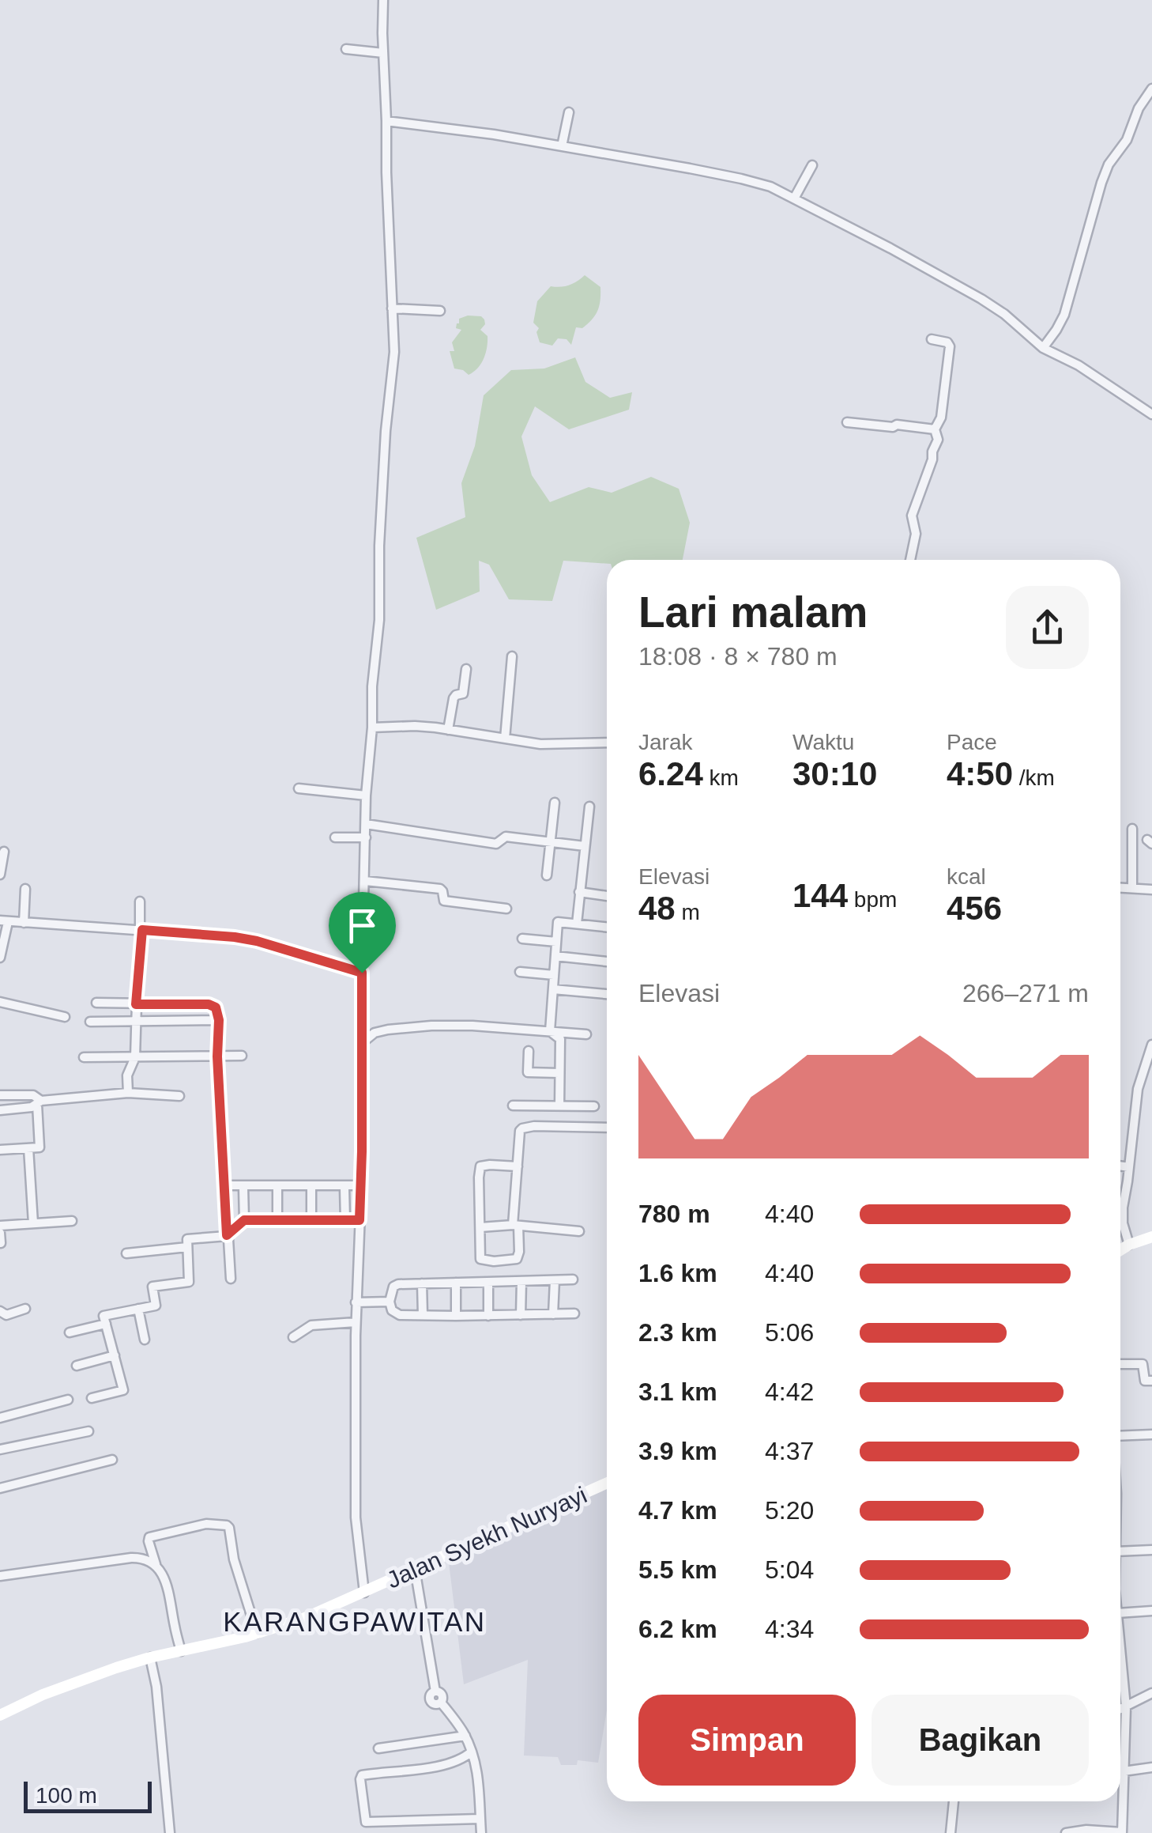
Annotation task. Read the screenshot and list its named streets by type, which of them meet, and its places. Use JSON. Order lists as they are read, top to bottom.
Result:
{
  "streets": {
    "main road": ["Jalan Syekh Nuryayi"]
  },
  "districts": ["KARANGPAWITAN"],
  "scale_bar": "100 m",
  "page": {
    "heading": ["Lari malam", "18:08 · 8 × 780 m"],
    "stats": [
      ["Jarak", "6.24 km"],
      ["Waktu", "30:10"],
      ["Pace", "4:50 /km"],
      ["Elevasi", "48 m"],
      ["144 bpm"],
      ["kcal", "456"]
    ],
    "chart": ["Elevasi", "266–271 m"],
    "list": [
      {
        "name": "780 m",
        "note": "4:40"
      },
      {
        "name": "1.6 km",
        "note": "4:40"
      },
      {
        "name": "2.3 km",
        "note": "5:06"
      },
      {
        "name": "3.1 km",
        "note": "4:42"
      },
      {
        "name": "3.9 km",
        "note": "4:37"
      },
      {
        "name": "4.7 km",
        "note": "5:20"
      },
      {
        "name": "5.5 km",
        "note": "5:04"
      },
      {
        "name": "6.2 km",
        "note": "4:34"
      }
    ],
    "buttons": ["Simpan", "Bagikan"],
    "scale": "100 m"
  }
}
